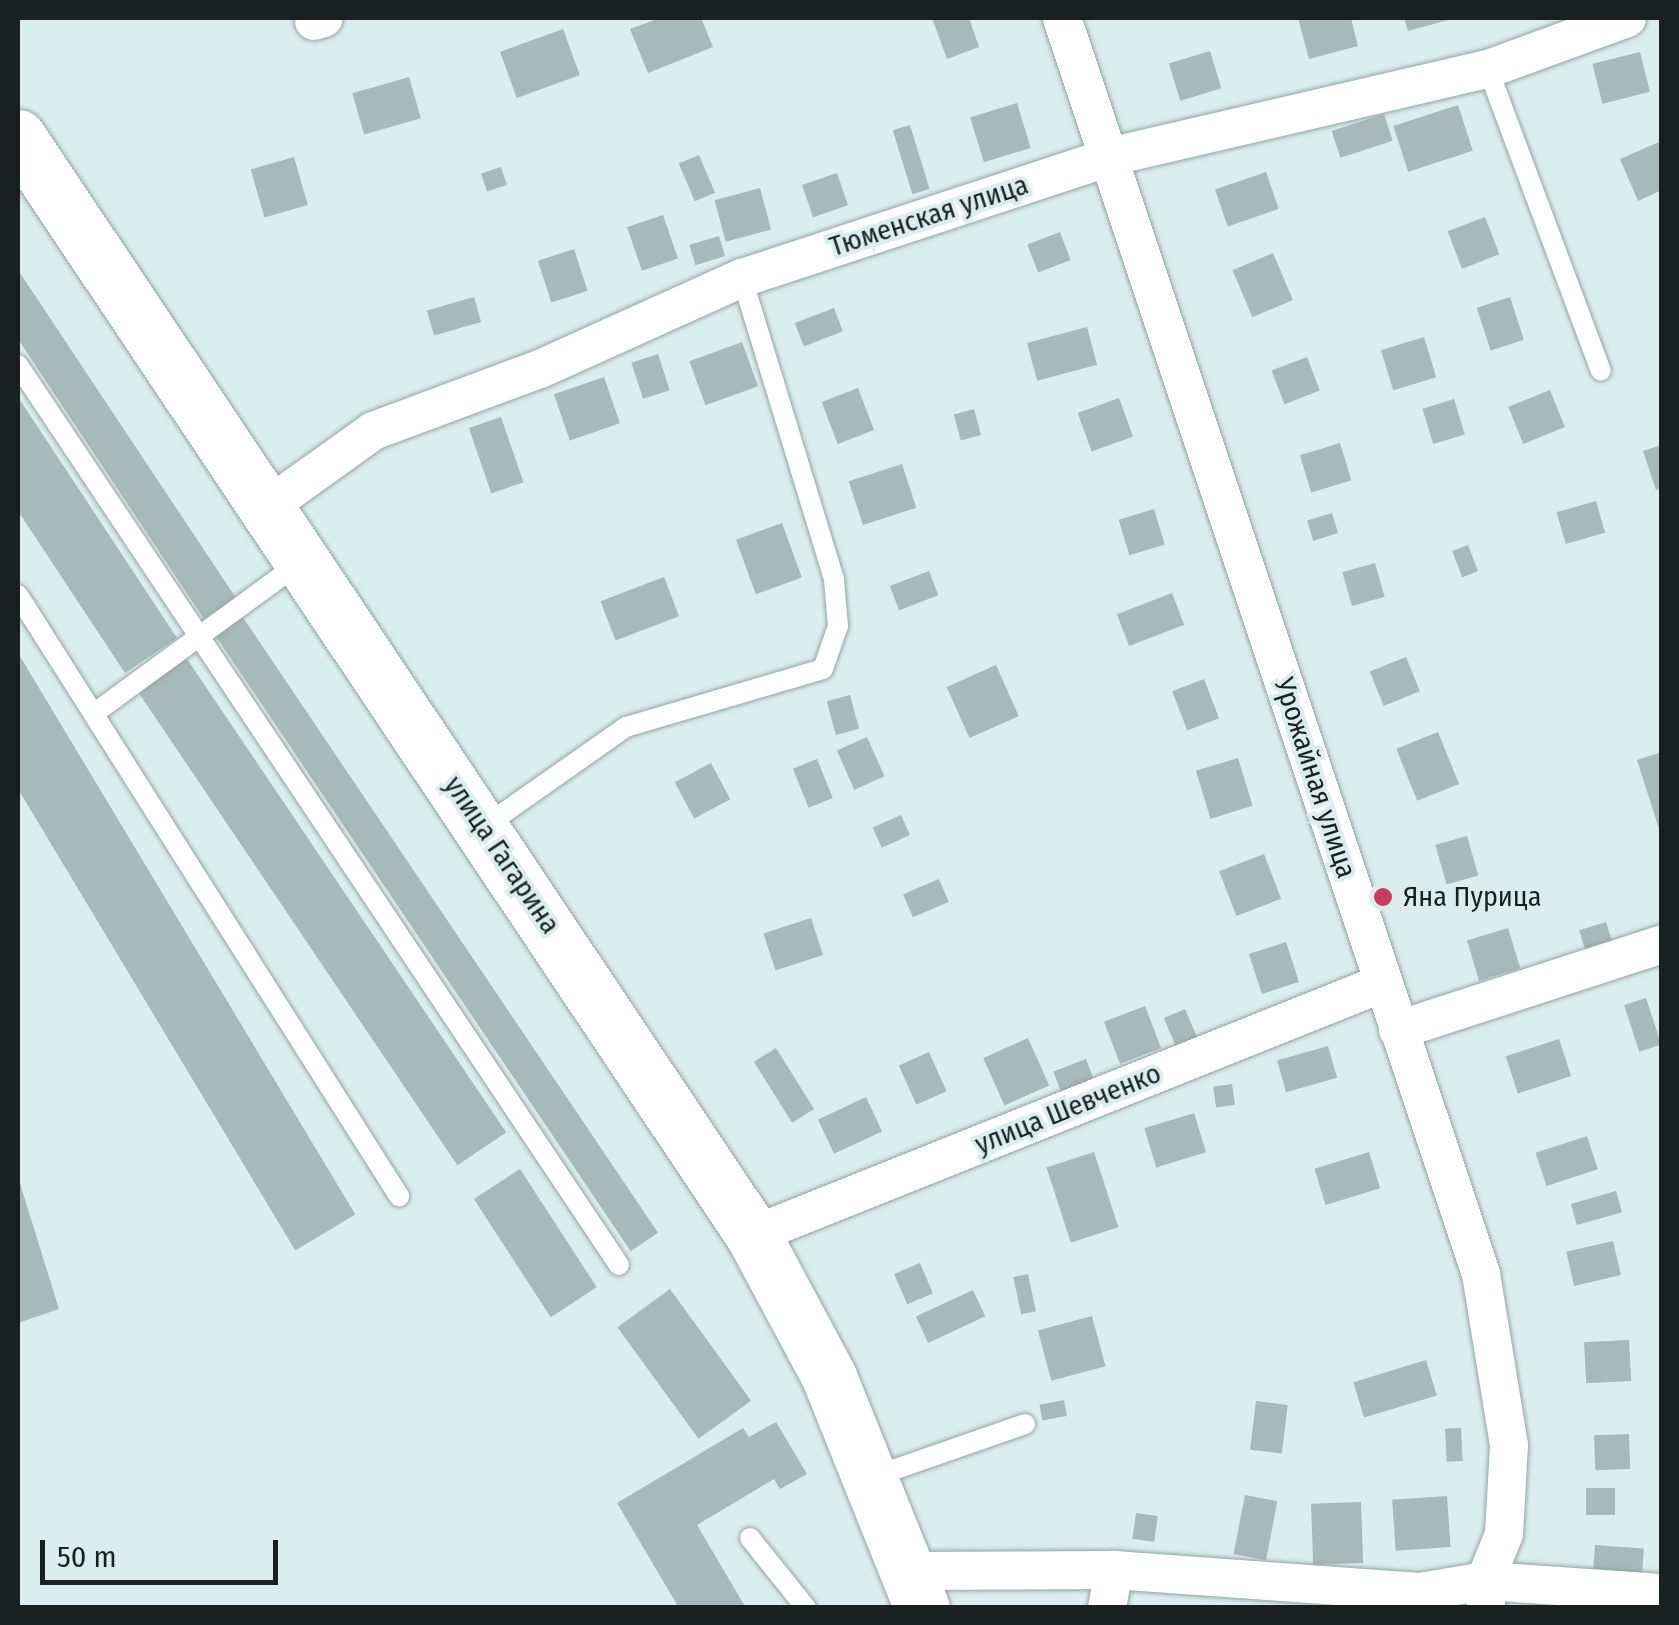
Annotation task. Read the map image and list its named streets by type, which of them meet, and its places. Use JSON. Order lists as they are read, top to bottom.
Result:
{
  "streets": {
    "main road": ["улица Гагарина"],
    "street": ["Тюменская улица", "Урожайная улица", "улица Шевченко"]
  },
  "crossings": [
    ["Тюменская улица", "Урожайная улица"],
    ["Тюменская улица", "улица Гагарина"],
    ["Урожайная улица", "улица Шевченко"],
    ["улица Гагарина", "улица Шевченко"]
  ],
  "places": ["Яна Пурица"],
  "scale_bar": "50 m"
}
